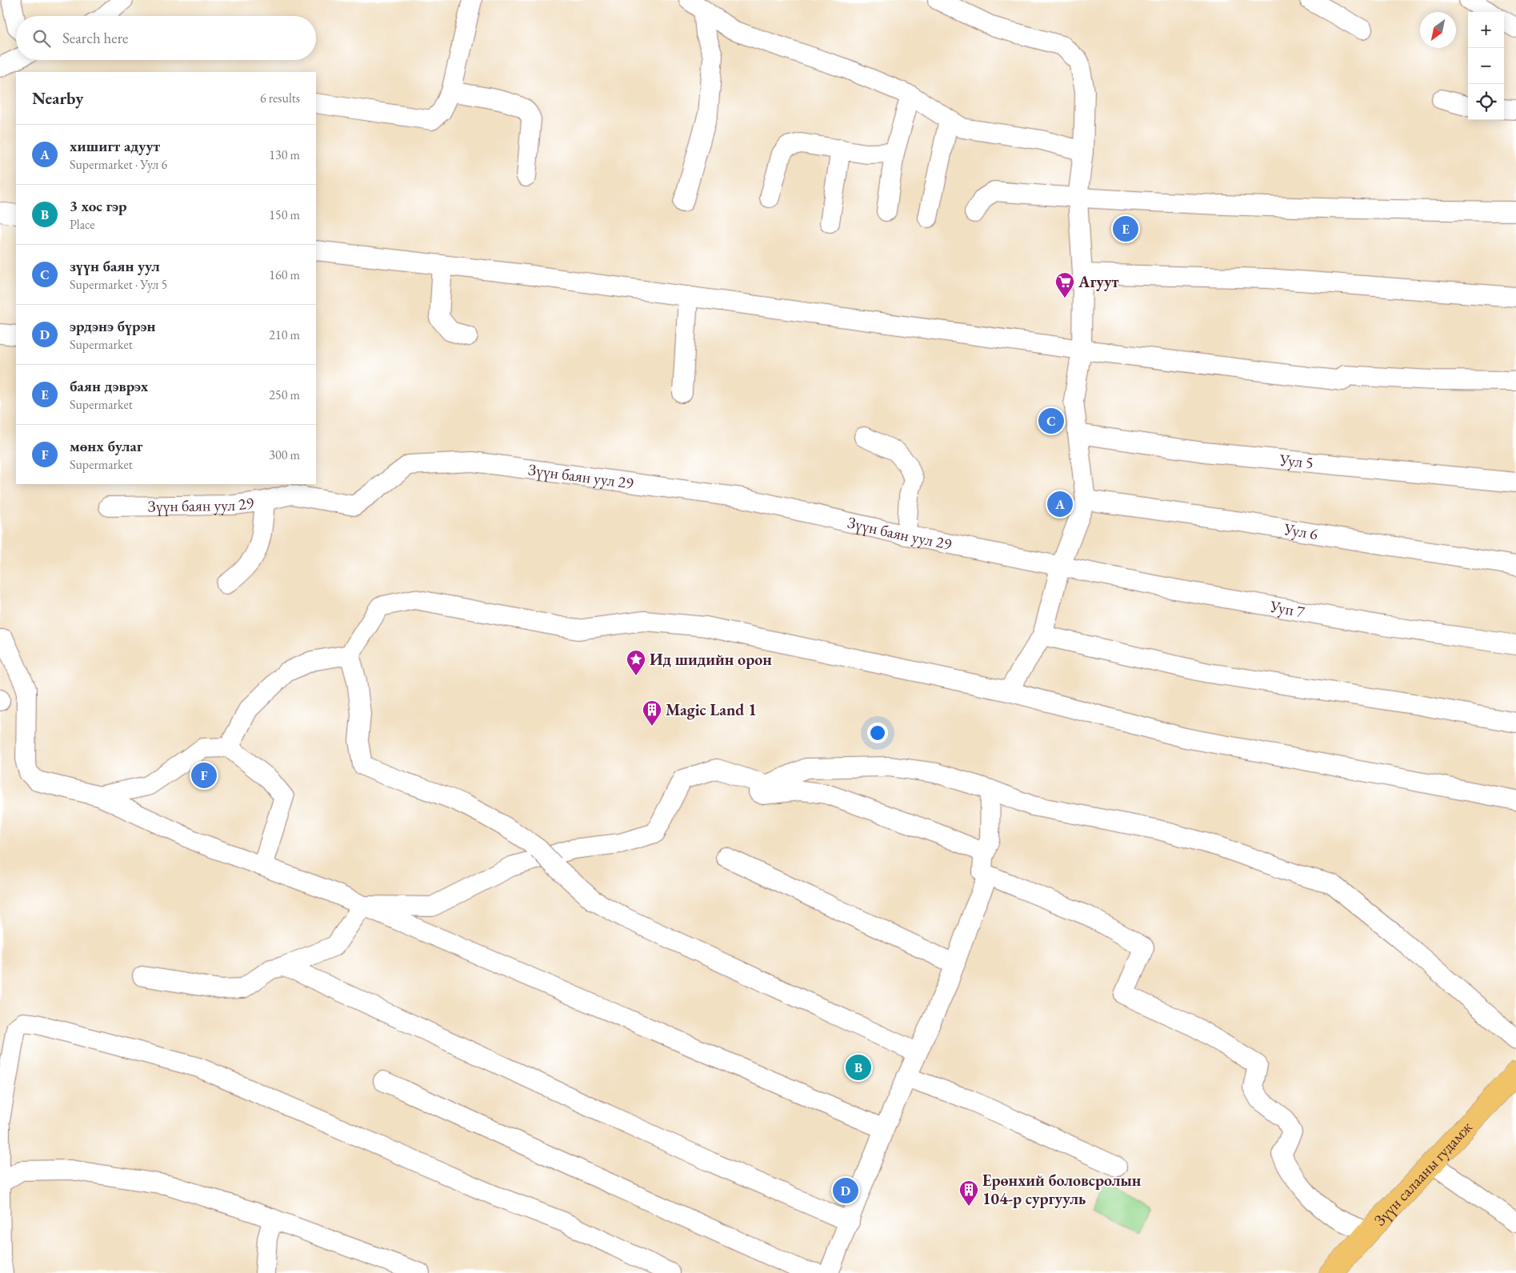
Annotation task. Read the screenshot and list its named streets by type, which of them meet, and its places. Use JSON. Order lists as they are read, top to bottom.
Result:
{
  "streets": {
    "main road": ["Зүүн салааны гудамж"],
    "street": [
      "Уул 5",
      "Зүүн баян уул 29",
      "Уул 6",
      "Ууп 7"
    ]
  },
  "crossings": [
    ["Зүүн баян уул 29", "Ууп 7"]
  ],
  "places": {
    "supermarket": ["Агуут"],
    "place": ["Ид шидийн орон"],
    "building": ["Magic Land 1", "Ерөнхий боловсролын 104-р сургууль"]
  },
  "north": "bottom left",
  "page": {
    "map_buttons": ["+", "−"],
    "search": "Search here",
    "heading": ["Nearby", "6 results"],
    "list": [
      {
        "mark": "A",
        "name": "хишигт адуут",
        "note": "Supermarket · Уул 6",
        "value": "130 m"
      },
      {
        "mark": "B",
        "name": "3 хос гэр",
        "note": "Place",
        "value": "150 m"
      },
      {
        "mark": "C",
        "name": "зүүн баян уул",
        "note": "Supermarket · Уул 5",
        "value": "160 m"
      },
      {
        "mark": "D",
        "name": "эрдэнэ бүрэн",
        "note": "Supermarket",
        "value": "210 m"
      },
      {
        "mark": "E",
        "name": "баян дэврэх",
        "note": "Supermarket",
        "value": "250 m"
      },
      {
        "mark": "F",
        "name": "мөнх булаг",
        "note": "Supermarket",
        "value": "300 m"
      }
    ],
    "pins": [
      "E",
      "C",
      "A",
      "F",
      "B",
      "D"
    ]
  }
}
